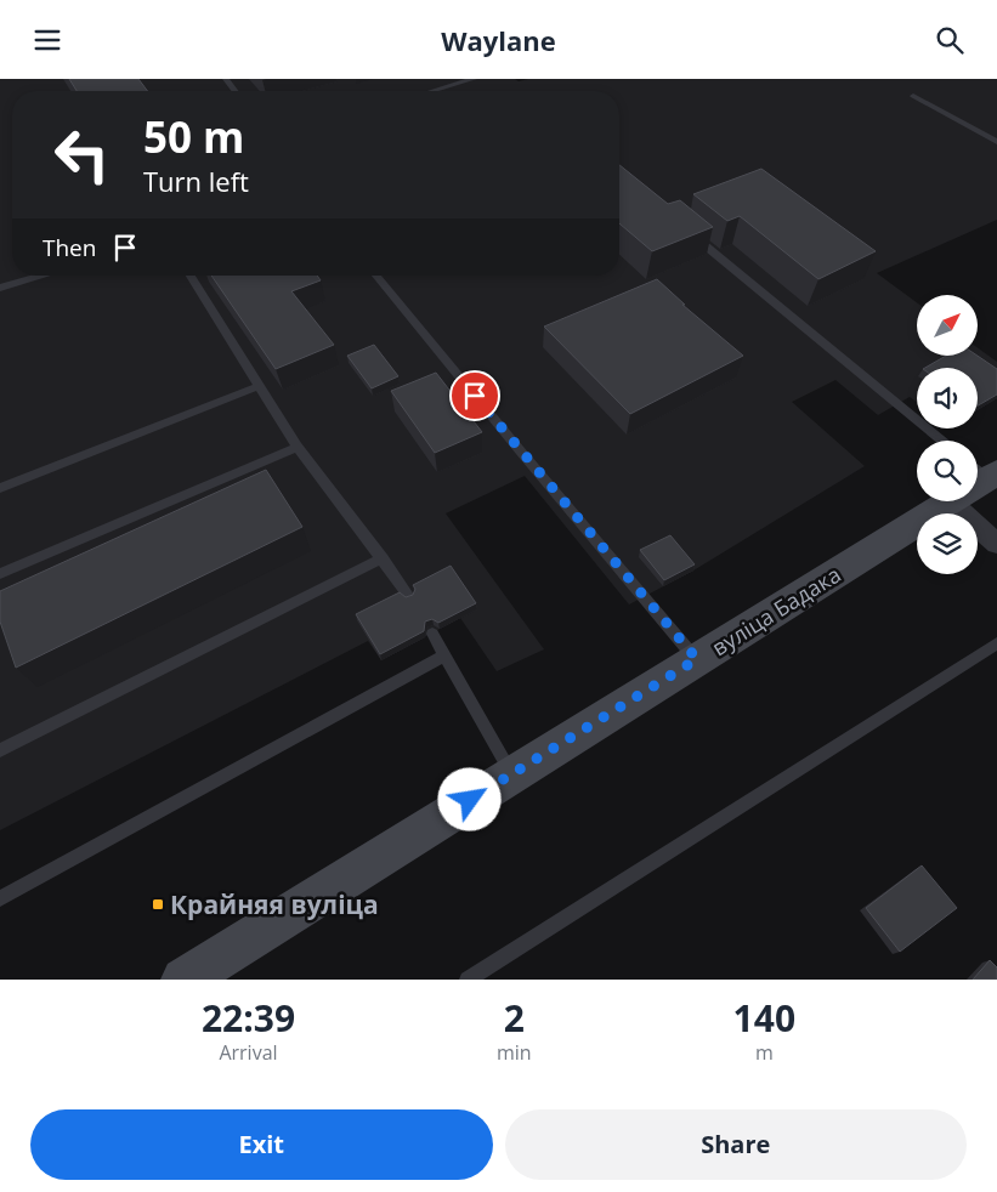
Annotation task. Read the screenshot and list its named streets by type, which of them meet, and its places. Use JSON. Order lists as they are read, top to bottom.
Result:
{
  "streets": {
    "main road": ["вуліца Бадака"]
  },
  "places": {
    "transit": ["Крайняя вуліца"]
  },
  "north": "top right",
  "page": {
    "header": "Waylane",
    "turn": ["50 m", "Turn left"],
    "then": "Then",
    "eta": [
      "22:39",
      "Arrival",
      "2",
      "min",
      "140",
      "m"
    ],
    "buttons": ["Exit", "Share"]
  }
}
